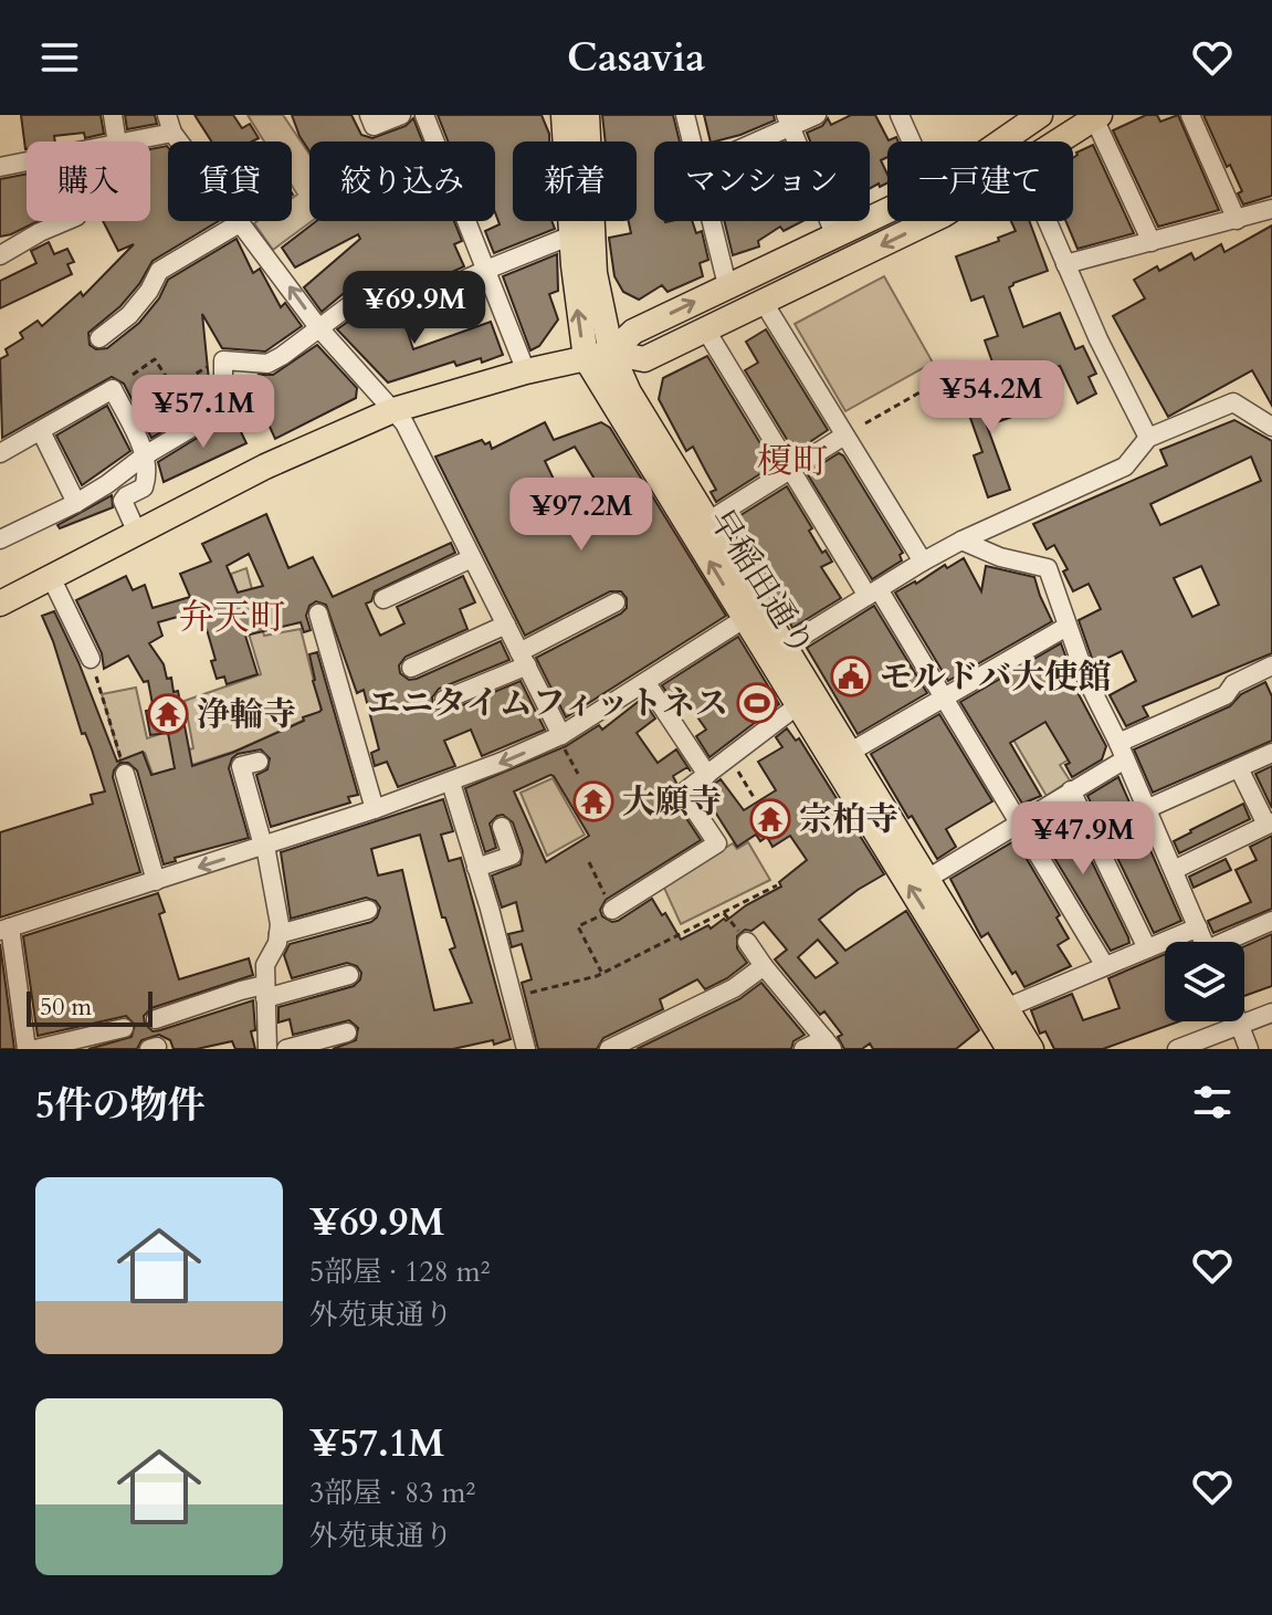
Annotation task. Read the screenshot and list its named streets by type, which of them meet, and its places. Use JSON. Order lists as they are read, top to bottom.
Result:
{
  "streets": {
    "main road": ["早稲田通り"]
  },
  "districts": ["榎町", "弁天町"],
  "places": {
    "public building": ["モルドバ大使館"],
    "sports": ["エニタイムフィットネス"],
    "temple": ["浄輪寺", "大願寺", "宗柏寺"]
  },
  "scale_bar": "50 m",
  "page": {
    "header": "Casavia",
    "chip": [
      "購入",
      "賃貸",
      "絞り込み",
      "新着",
      "マンション",
      "一戸建て"
    ],
    "price": [
      "¥69.9M",
      "¥54.2M",
      "¥57.1M",
      "¥97.2M",
      "¥47.9M"
    ],
    "scale": "50 m",
    "heading": "5件の物件",
    "list": [
      {
        "name": "¥69.9M",
        "note": "5部屋 · 128 m² · 外苑東通り"
      },
      {
        "name": "¥57.1M",
        "note": "3部屋 · 83 m² · 外苑東通り"
      }
    ]
  }
}
